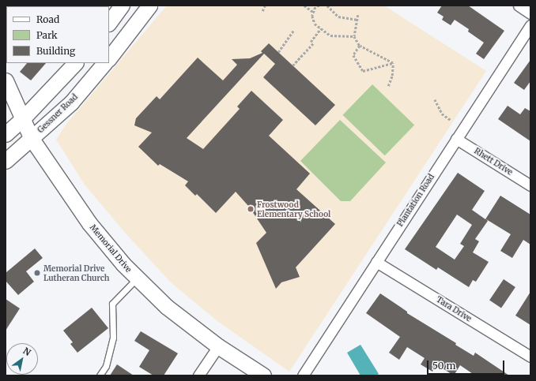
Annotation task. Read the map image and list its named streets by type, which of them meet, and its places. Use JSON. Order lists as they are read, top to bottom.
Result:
{
  "streets": {
    "main road": ["Gessner Road", "Memorial Drive"],
    "street": ["Rhett Drive", "Plantation Road", "Tara Drive"]
  },
  "crossings": [
    ["Gessner Road", "Memorial Drive"],
    ["Rhett Drive", "Plantation Road"],
    ["Plantation Road", "Tara Drive"]
  ],
  "places": ["Frostwood Elementary School", "Memorial Drive Lutheran Church"],
  "legend": ["Road", "Park", "Building"],
  "scale_bar": "50 m",
  "north": "top right"
}
